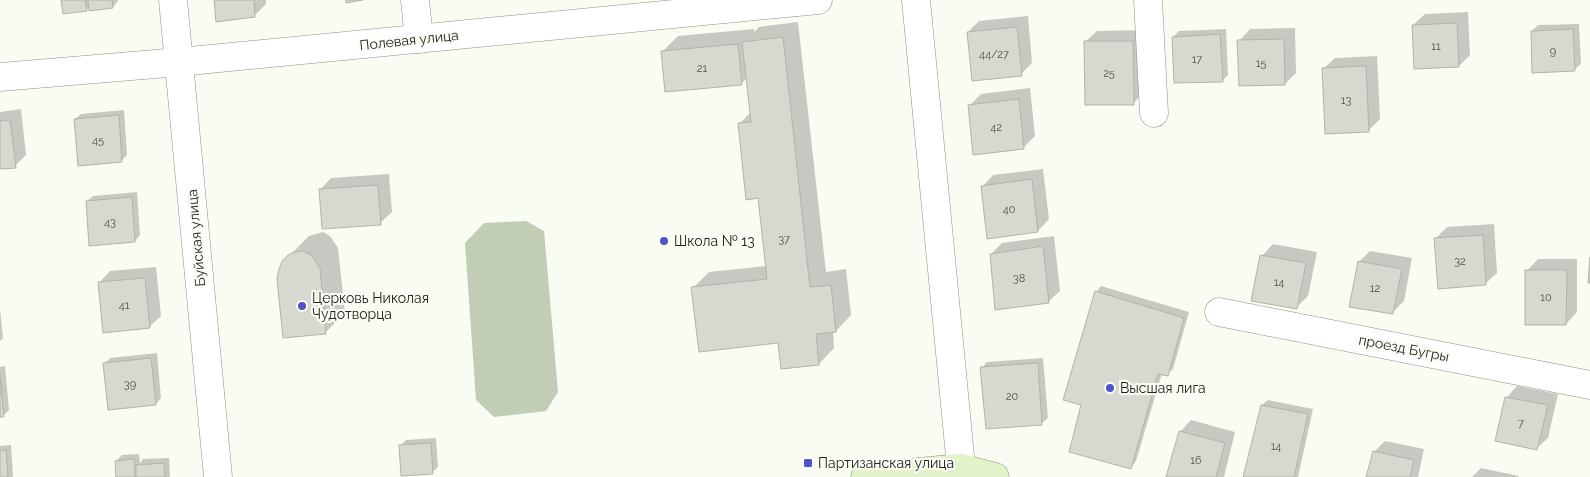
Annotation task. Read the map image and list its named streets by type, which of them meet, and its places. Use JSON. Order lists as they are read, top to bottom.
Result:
{
  "streets": {
    "street": ["Полевая улица", "Буйская улица", "проезд Бугры"]
  },
  "crossings": [
    ["Полевая улица", "Буйская улица"]
  ],
  "places": {
    "other": ["Школа № 13", "Церковь Николая Чудотворца", "Высшая лига"],
    "transit": ["Партизанская улица"]
  },
  "house_numbers": [
    "11",
    "9",
    "44/27",
    "17",
    "15",
    "21",
    "25",
    "13",
    "42",
    "45",
    "40",
    "43",
    "37",
    "32",
    "38",
    "14",
    "12",
    "10",
    "41",
    "39",
    "20",
    "7",
    "14",
    "16"
  ]
}
